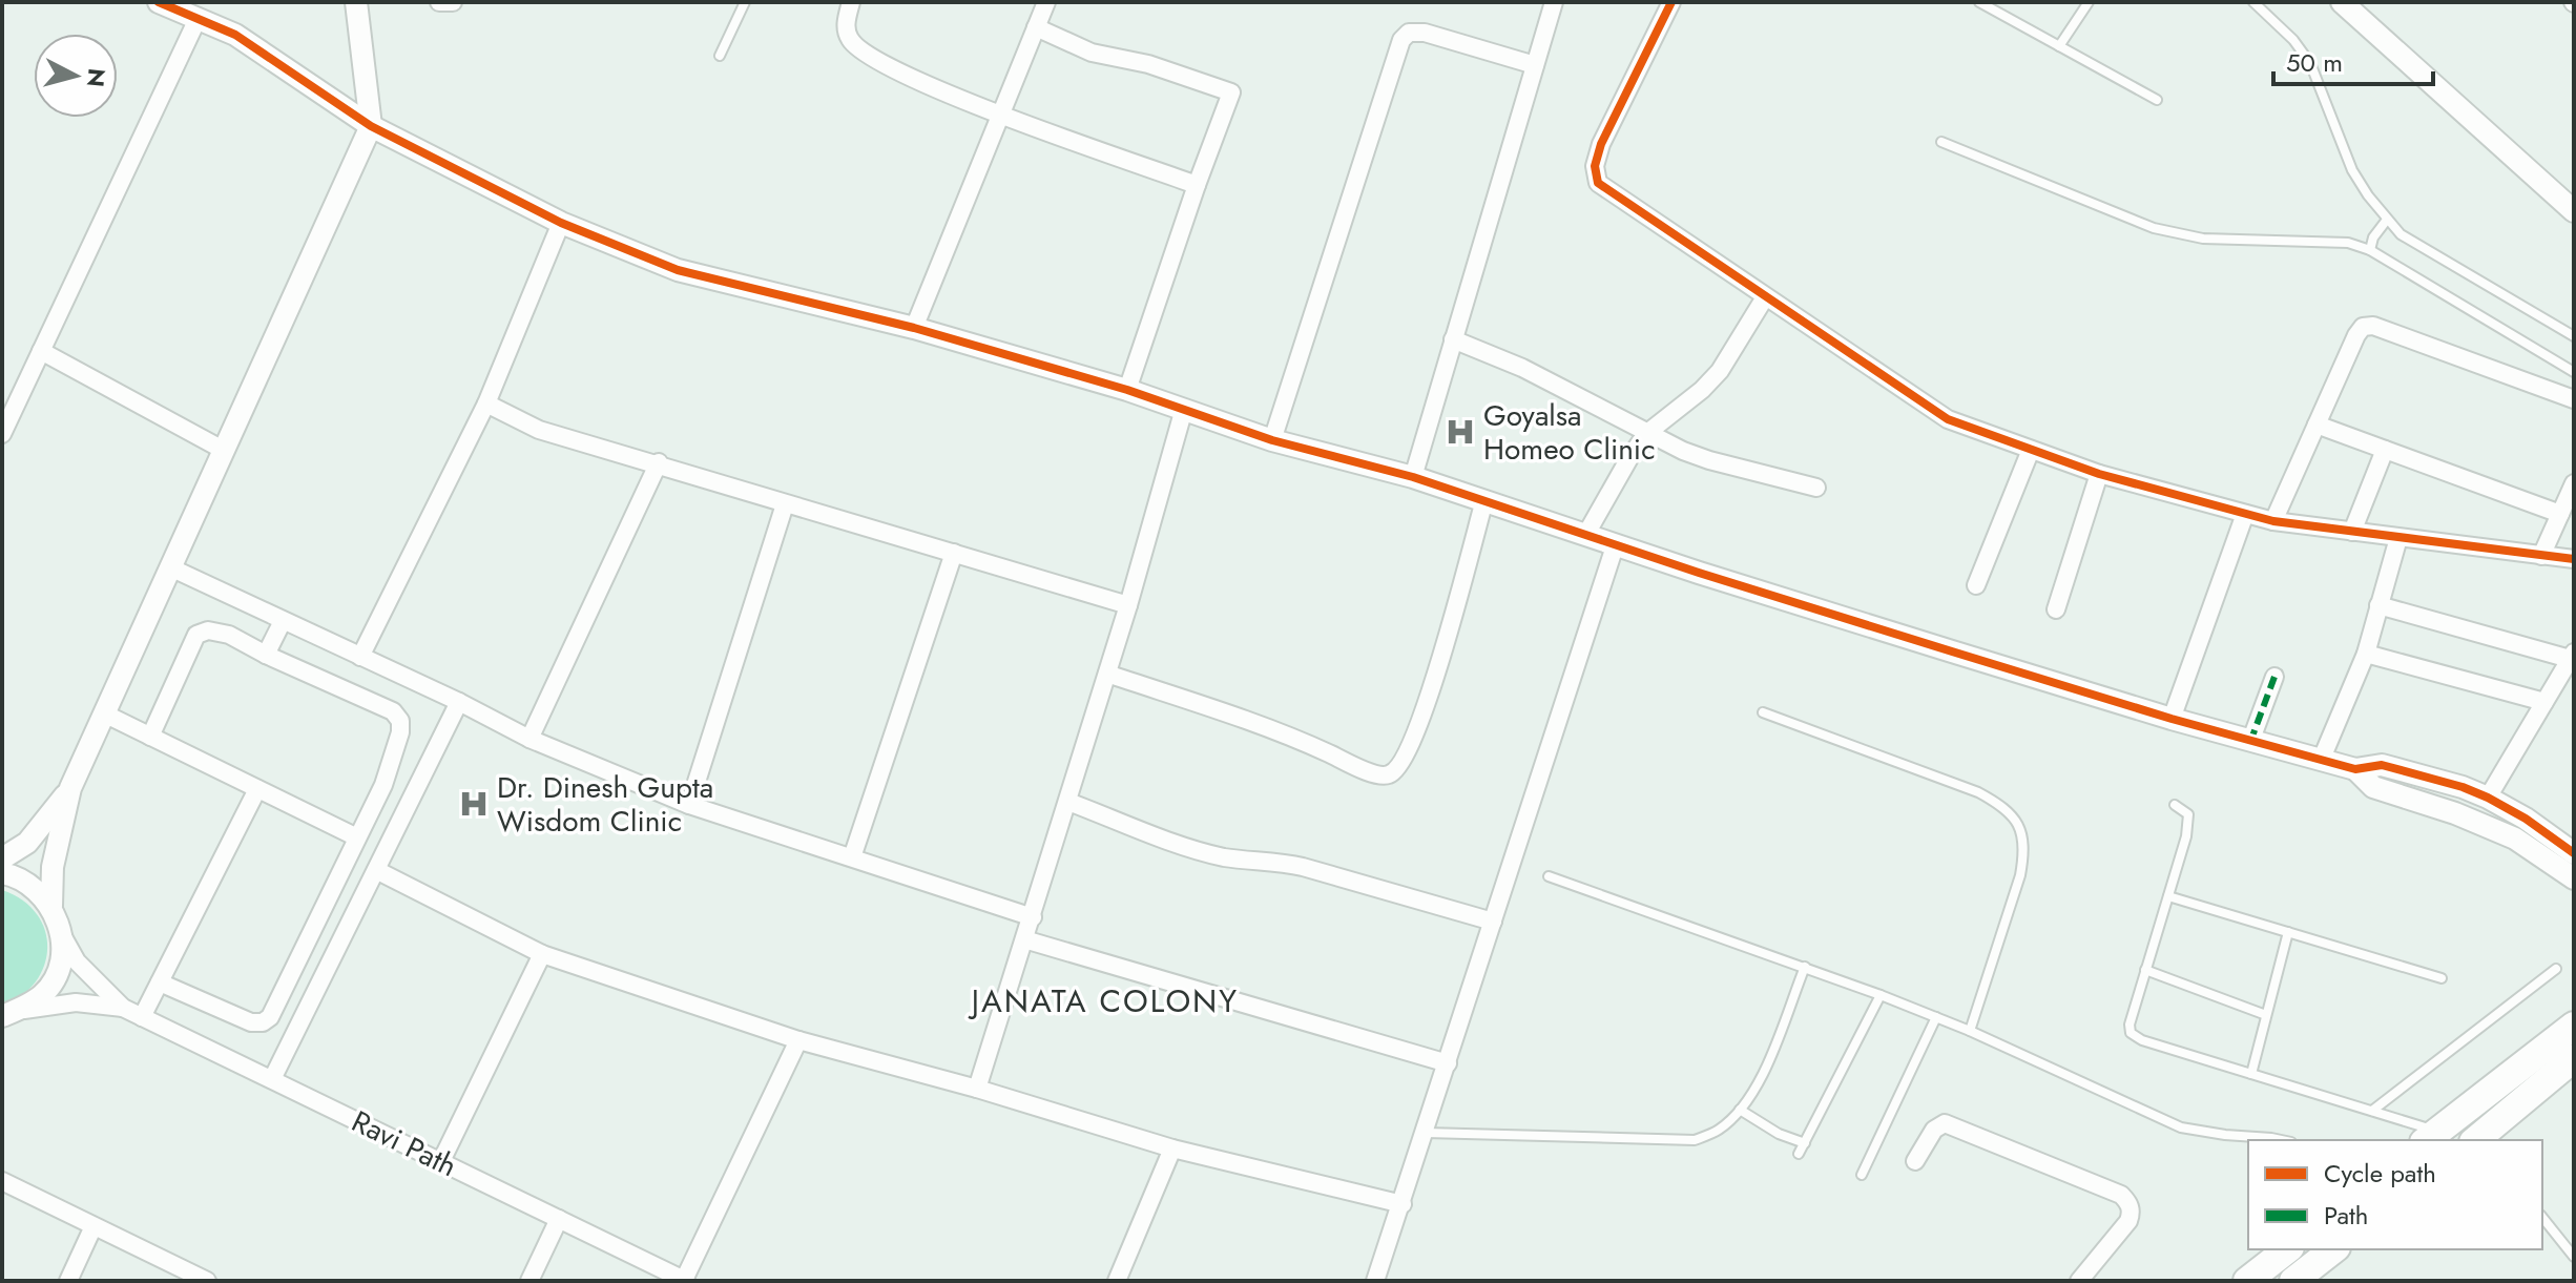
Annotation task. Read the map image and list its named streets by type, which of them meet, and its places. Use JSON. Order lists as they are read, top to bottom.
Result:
{
  "streets": {
    "street": ["Ravi Path"]
  },
  "districts": ["JANATA COLONY"],
  "places": {
    "hospital": ["Goyalsa Homeo Clinic", "Dr. Dinesh Gupta Wisdom Clinic"]
  },
  "legend": ["Cycle path", "Path"],
  "scale_bar": "50 m",
  "north": "right"
}
